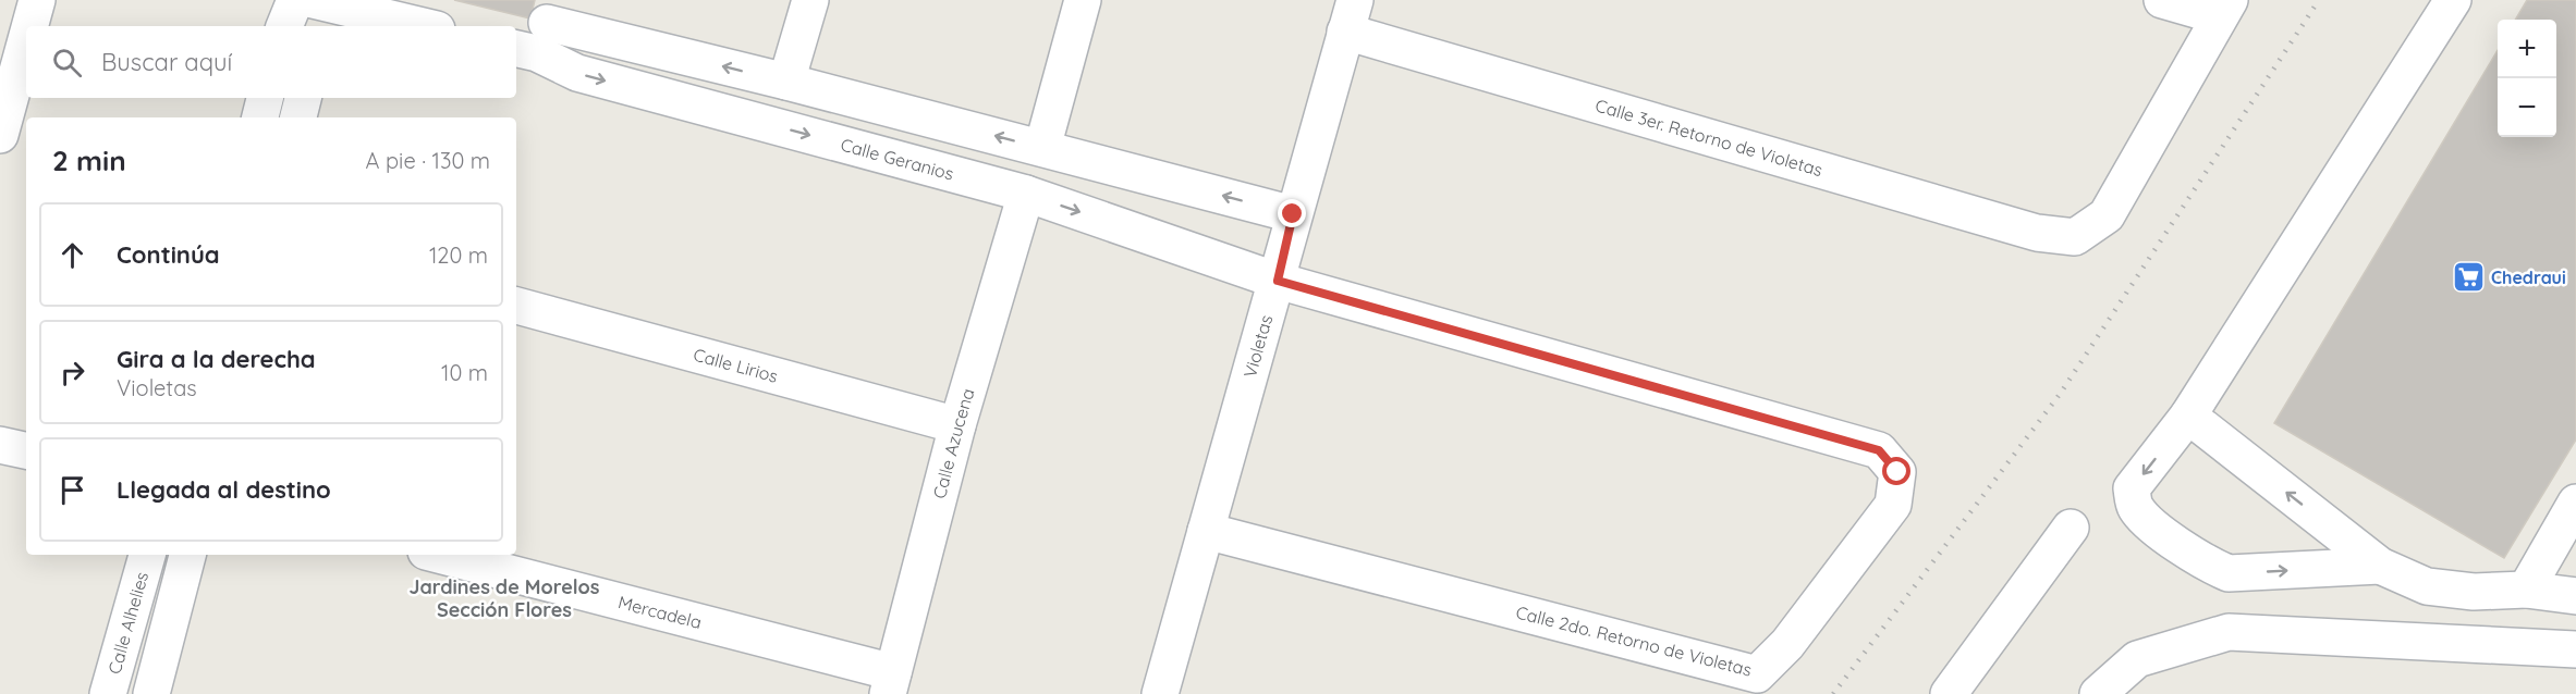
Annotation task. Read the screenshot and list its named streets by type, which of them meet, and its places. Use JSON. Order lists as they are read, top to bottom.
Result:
{
  "streets": {
    "street": [
      "Calle 3er. Retorno de Violetas",
      "Calle Geranios",
      "Violetas",
      "Calle Lirios",
      "Calle Azucena",
      "Mercadela",
      "Calle Alhelies",
      "Calle 2do. Retorno de Violetas"
    ]
  },
  "crossings": [
    ["Calle 3er. Retorno de Violetas", "Violetas"],
    ["Calle Geranios", "Violetas"],
    ["Calle Geranios", "Calle Azucena"],
    ["Calle Geranios", "Calle 2do. Retorno de Violetas"],
    ["Violetas", "Calle 2do. Retorno de Violetas"],
    ["Calle Lirios", "Calle Azucena"],
    ["Calle Azucena", "Mercadela"]
  ],
  "districts": ["Jardines de Morelos Sección Flores"],
  "places": {
    "supermarket": ["Chedraui"]
  },
  "page": {
    "map_buttons": ["+", "−"],
    "search": "Buscar aquí",
    "heading": ["2 min", "A pie · 130 m"],
    "list": [
      ["Continúa", "120 m"],
      ["Gira a la derecha", "Violetas", "10 m"],
      "Llegada al destino"
    ]
  }
}
